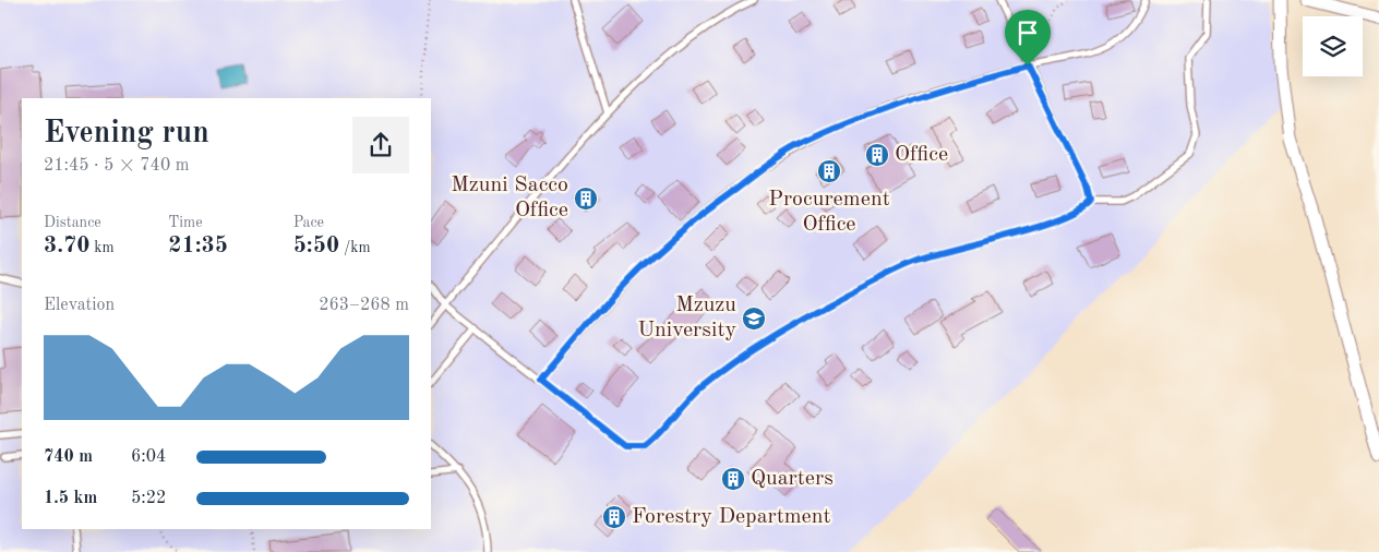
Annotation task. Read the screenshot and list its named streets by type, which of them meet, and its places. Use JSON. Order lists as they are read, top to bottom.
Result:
{
  "places": {
    "building": [
      "Office",
      "Procurement Office",
      "Mzuni Sacco Office",
      "Quarters",
      "Forestry Department"
    ],
    "school or university": ["Mzuzu University"]
  },
  "page": {
    "heading": ["Evening run", "21:45 · 5 × 740 m"],
    "stats": [
      ["Distance", "3.70 km"],
      ["Time", "21:35"],
      ["Pace", "5:50 /km"]
    ],
    "chart": ["Elevation", "263–268 m"],
    "list": [
      {
        "name": "740 m",
        "note": "6:04"
      },
      {
        "name": "1.5 km",
        "note": "5:22"
      }
    ]
  }
}
